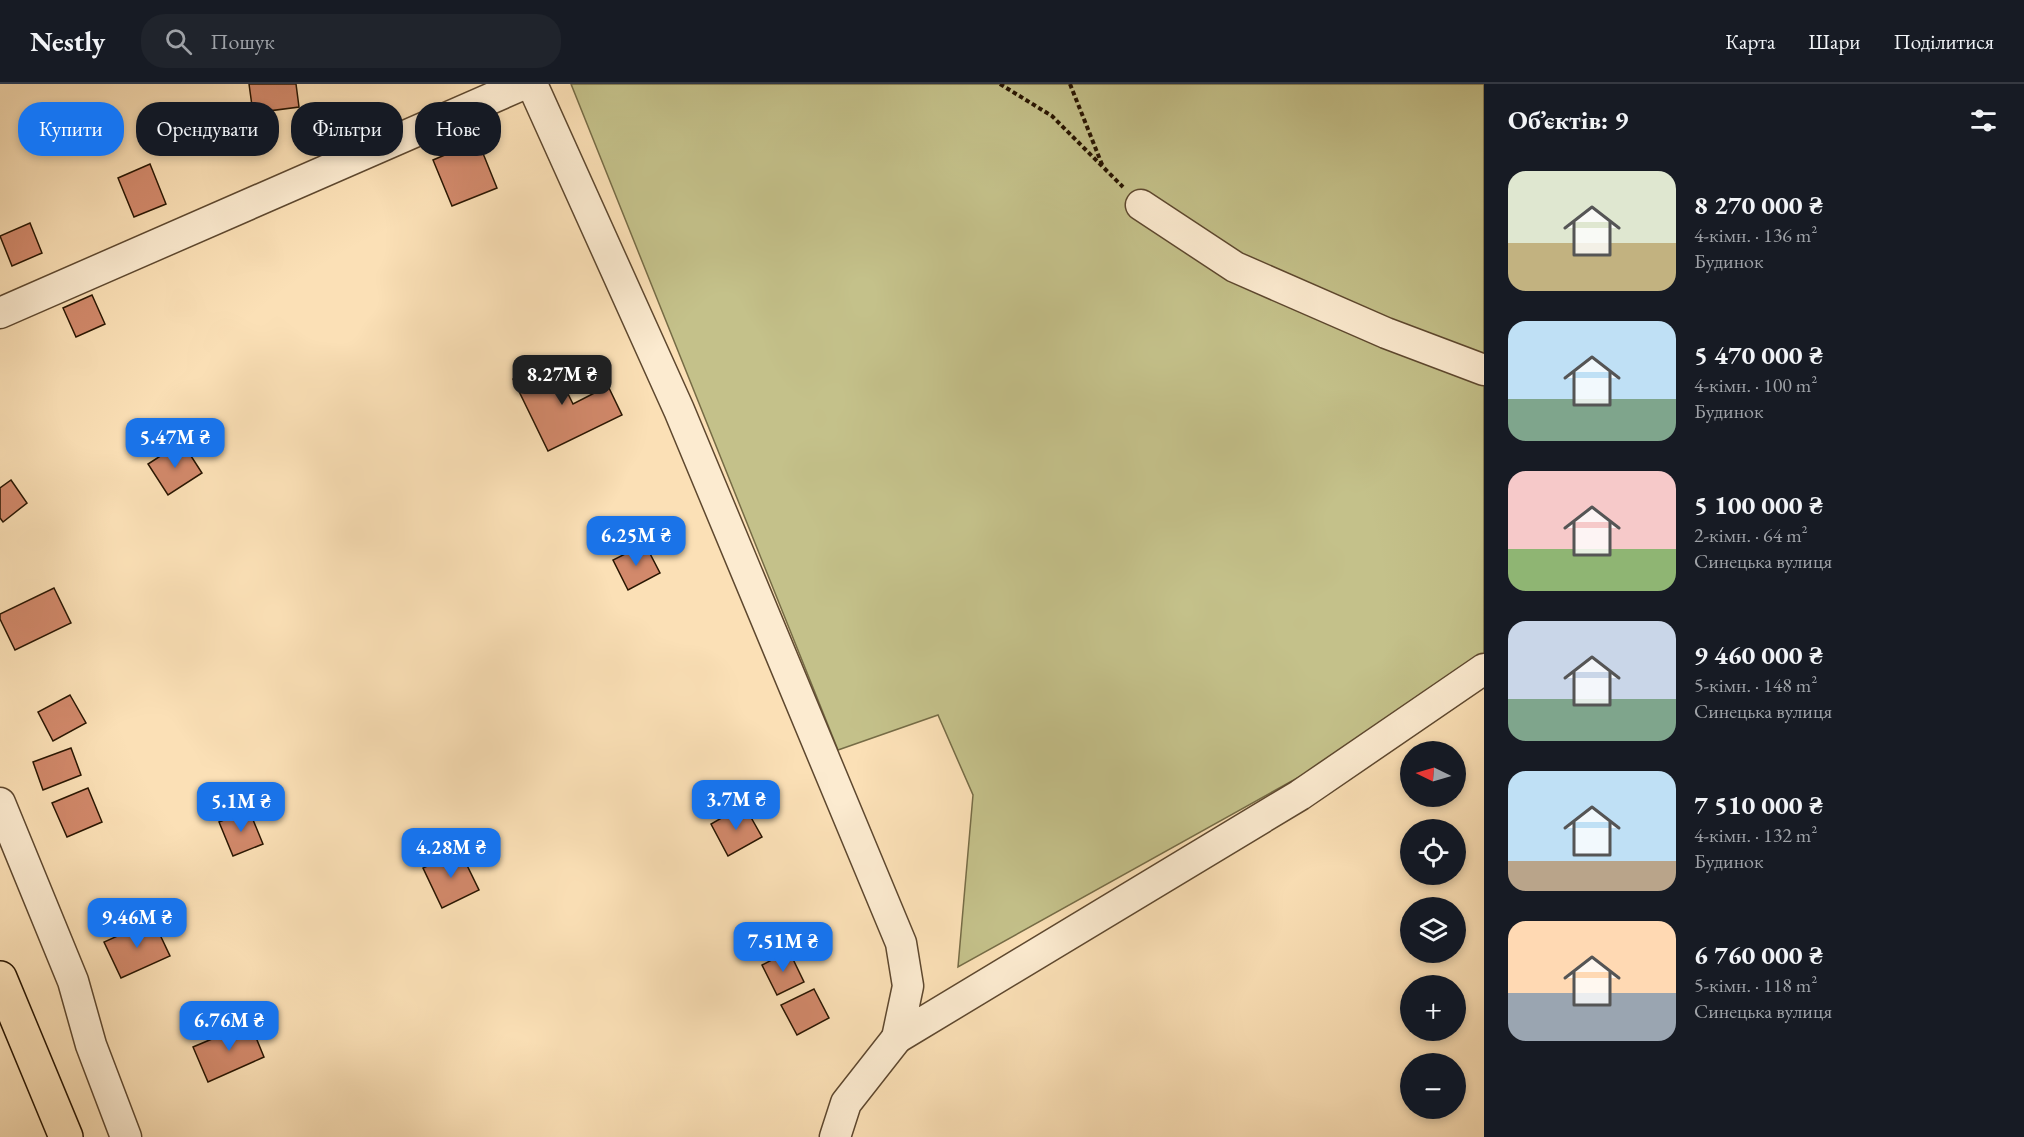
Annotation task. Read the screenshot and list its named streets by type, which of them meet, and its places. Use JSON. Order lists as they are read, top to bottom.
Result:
{
  "north": "left",
  "page": {
    "header": "Nestly",
    "search": "Пошук",
    "nav": ["Карта", "Шари", "Поділитися"],
    "heading": "Об’єктів: 9",
    "chip": [
      "Купити",
      "Орендувати",
      "Фільтри",
      "Нове"
    ],
    "list": [
      {
        "name": "8 270 000 ₴",
        "note": "4-кімн. · 136 m² · Будинок"
      },
      {
        "name": "5 470 000 ₴",
        "note": "4-кімн. · 100 m² · Будинок"
      },
      {
        "name": "5 100 000 ₴",
        "note": "2-кімн. · 64 m² · Синецька вулиця"
      },
      {
        "name": "9 460 000 ₴",
        "note": "5-кімн. · 148 m² · Синецька вулиця"
      },
      {
        "name": "7 510 000 ₴",
        "note": "4-кімн. · 132 m² · Будинок"
      },
      {
        "name": "6 760 000 ₴",
        "note": "5-кімн. · 118 m² · Синецька вулиця"
      }
    ],
    "price": [
      "8.27M ₴",
      "5.47M ₴",
      "6.25M ₴",
      "3.7M ₴",
      "5.1M ₴",
      "4.28M ₴",
      "9.46M ₴",
      "7.51M ₴",
      "6.76M ₴"
    ],
    "map_buttons": ["+", "−"]
  }
}
